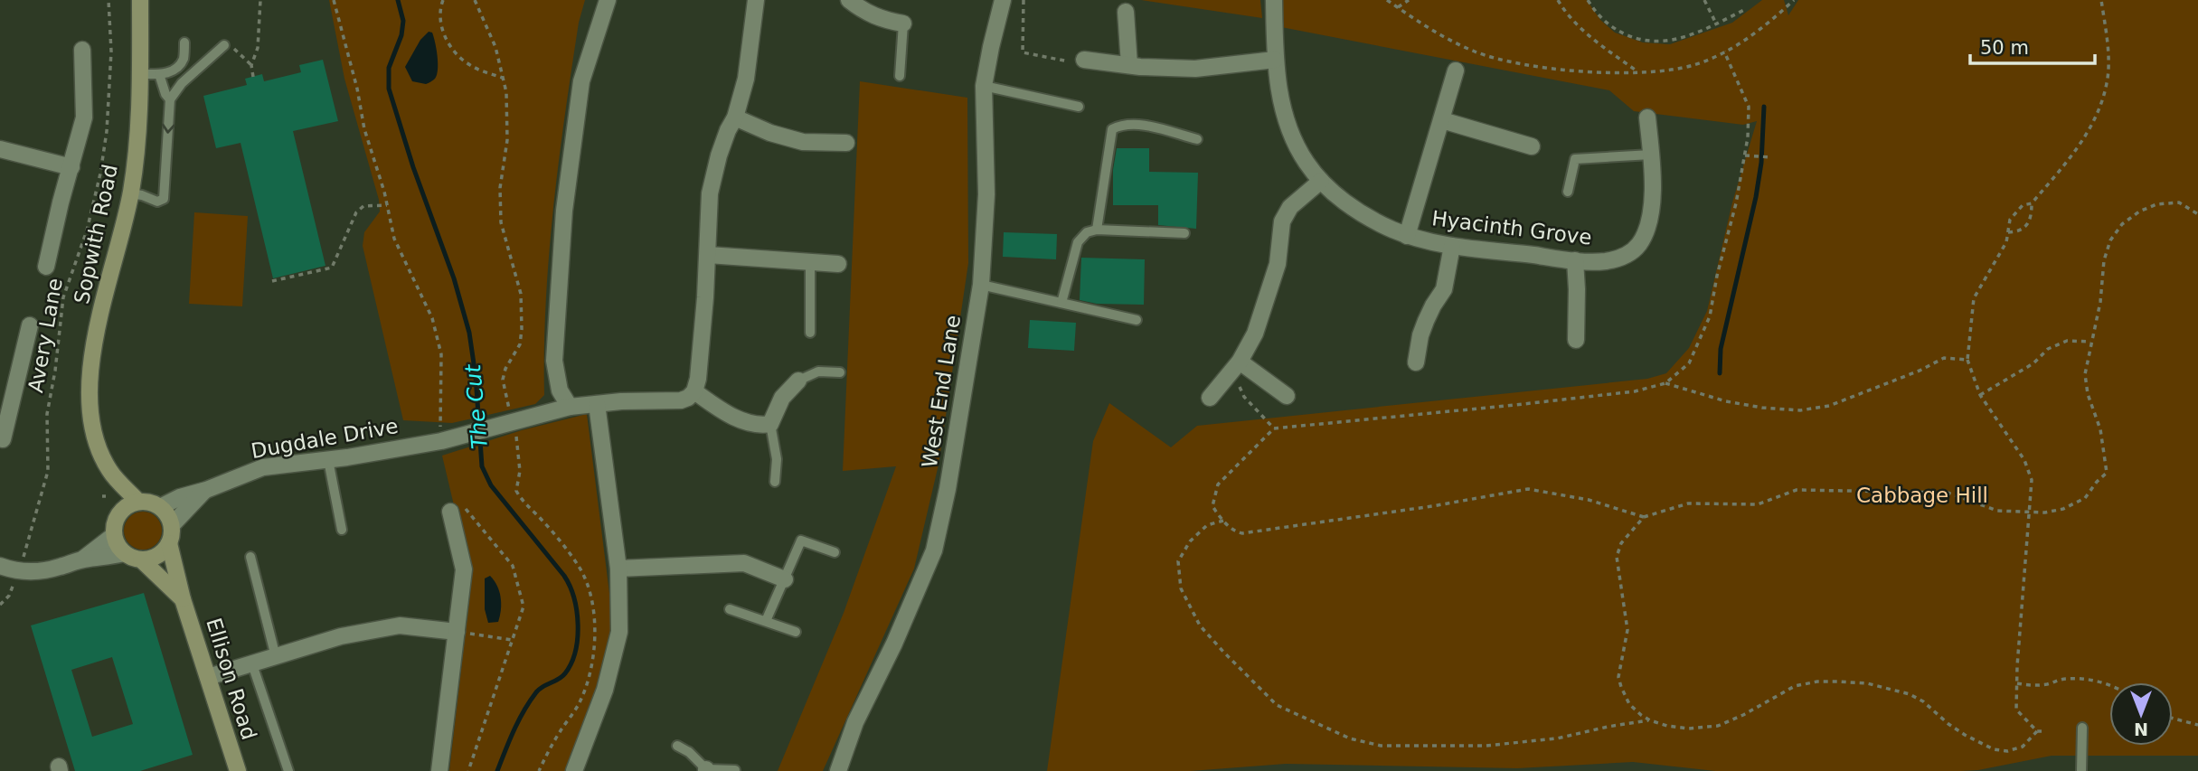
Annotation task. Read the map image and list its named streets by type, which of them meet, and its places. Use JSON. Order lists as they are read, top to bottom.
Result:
{
  "streets": {
    "street": [
      "Hyacinth Grove",
      "Sopwith Road",
      "West End Lane",
      "Dugdale Drive",
      "Ellison Road"
    ],
    "path": ["Avery Lane"]
  },
  "crossings": [
    ["Sopwith Road", "Dugdale Drive"],
    ["Sopwith Road", "Ellison Road"],
    ["Dugdale Drive", "Ellison Road"]
  ],
  "water": ["The Cut"],
  "parks": ["Cabbage Hill"],
  "scale_bar": "50 m",
  "north": "bottom"
}
